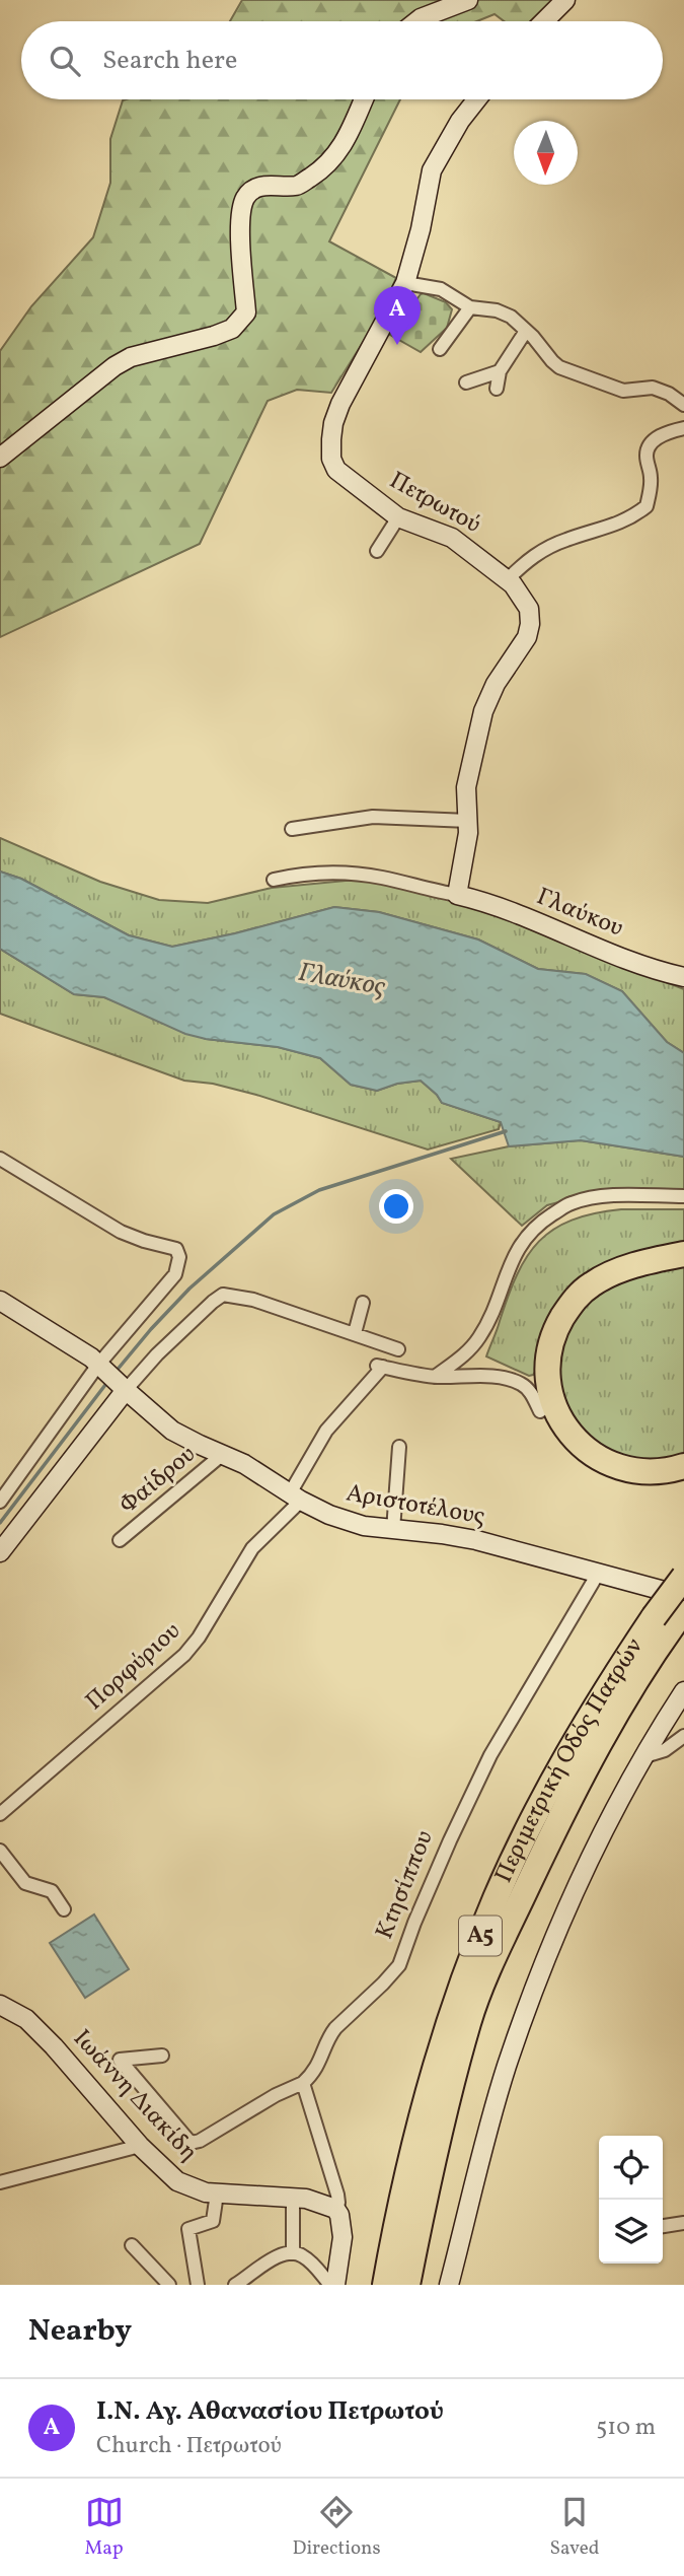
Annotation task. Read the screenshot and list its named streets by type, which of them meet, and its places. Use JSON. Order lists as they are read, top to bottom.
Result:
{
  "streets": {
    "highway": ["Περιμετρική Οδός Πατρών", "Α5"],
    "street": [
      "Πετρωτού",
      "Γλαύκου",
      "Φαίδρου",
      "Αριστοτέλους",
      "Πορφύριου",
      "Κτησίππου",
      "Ιωάννη Διακίδη"
    ]
  },
  "crossings": [
    ["Πετρωτού", "Γλαύκου"],
    ["Φαίδρου", "Αριστοτέλους"],
    ["Αριστοτέλους", "Πορφύριου"],
    ["Αριστοτέλους", "Κτησίππου"]
  ],
  "water": ["Γλαύκος"],
  "north": "bottom",
  "page": {
    "search": "Search here",
    "pins": "A",
    "heading": "Nearby",
    "list": [
      {
        "mark": "A",
        "name": "Ι.Ν. Αγ. Αθανασίου Πετρωτού",
        "note": "Church · Πετρωτού",
        "value": "510 m"
      }
    ],
    "nav": ["Map", "Directions", "Saved"]
  }
}
